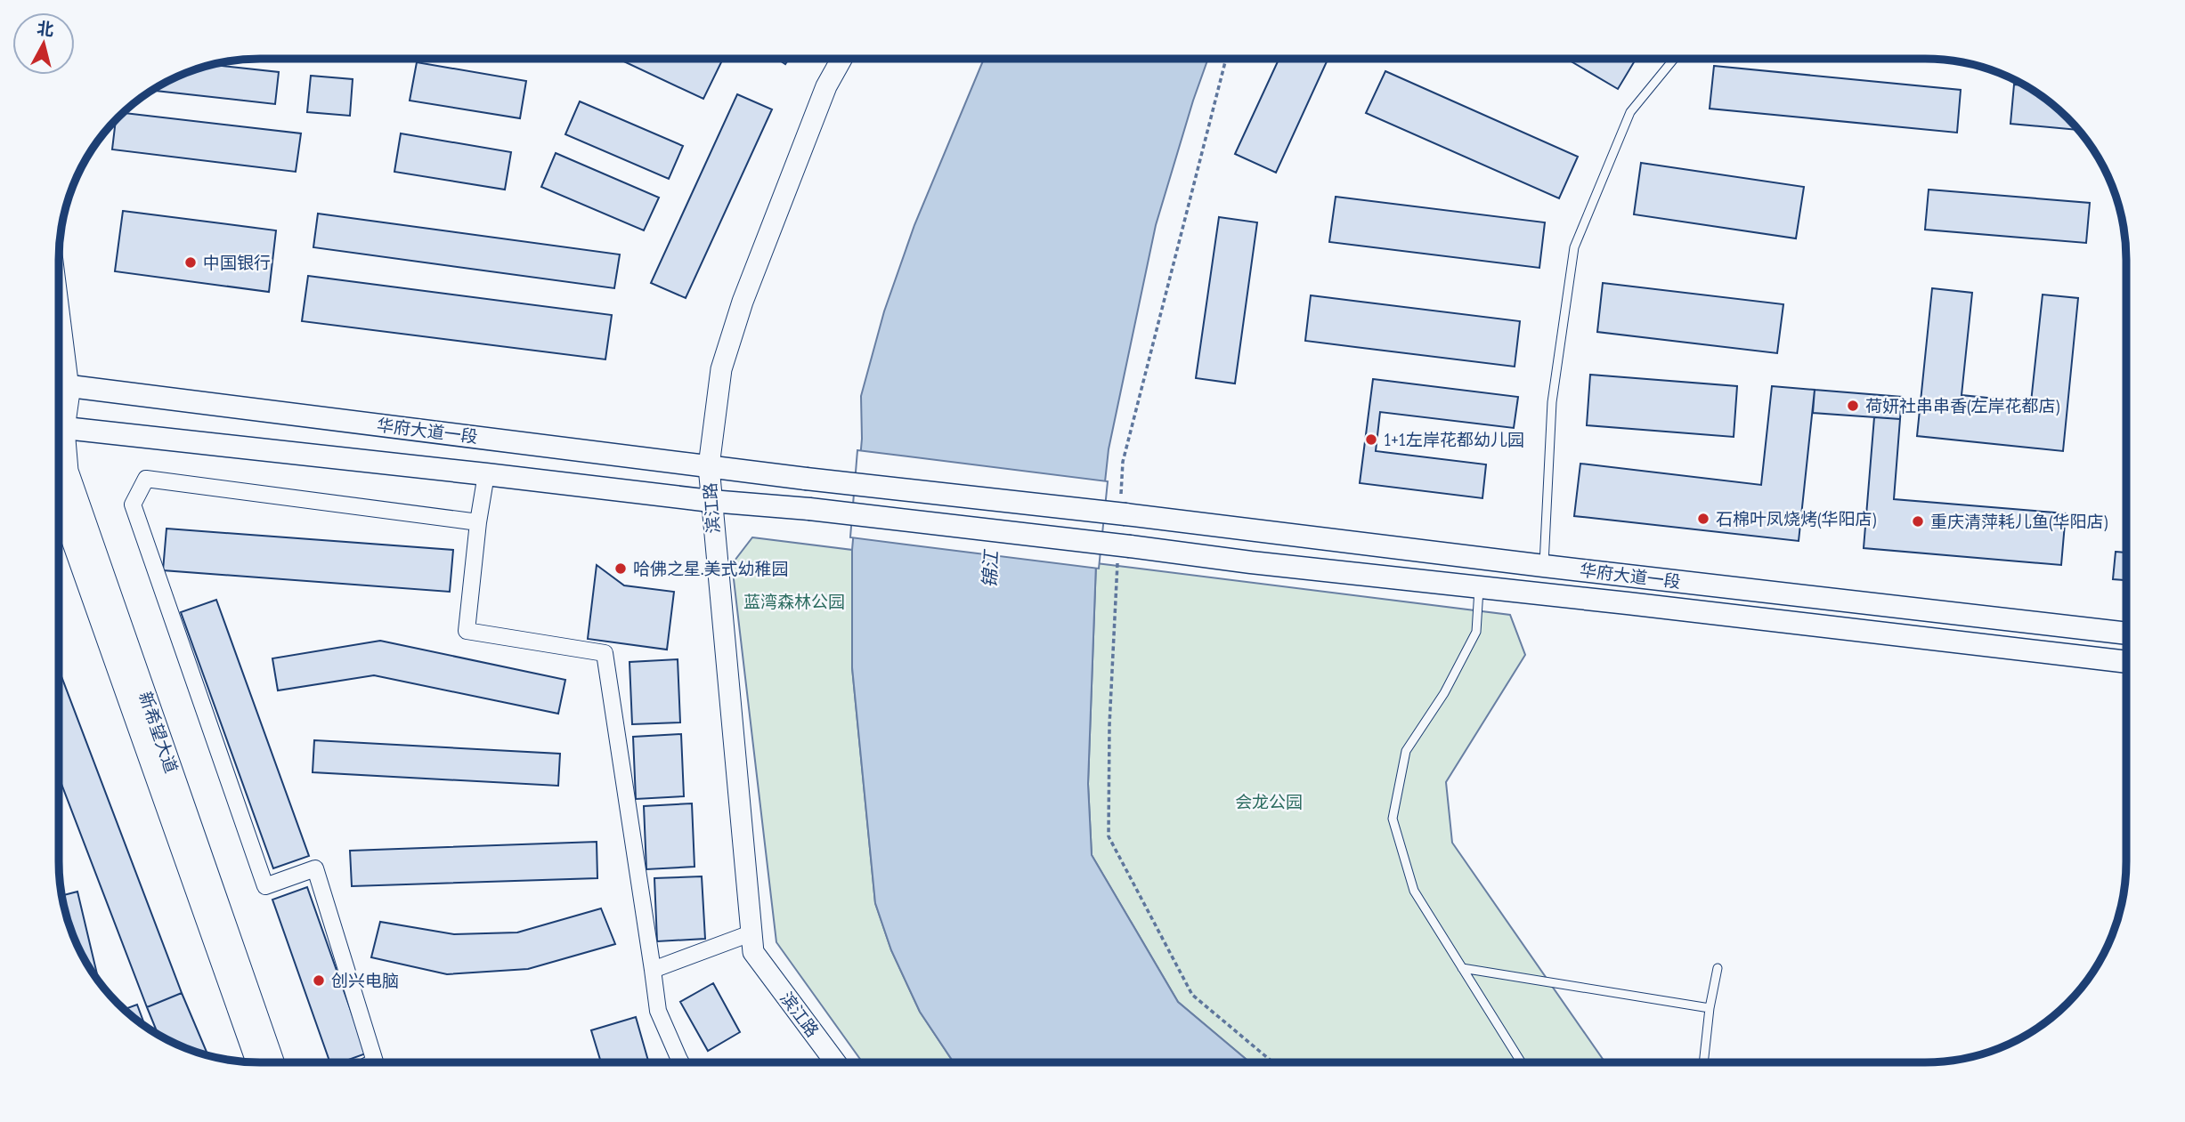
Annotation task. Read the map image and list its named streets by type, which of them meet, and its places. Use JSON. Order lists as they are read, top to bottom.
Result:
{
  "streets": {
    "main road": ["华府大道一段"],
    "street": ["滨江路", "新希望大道"]
  },
  "crossings": [
    ["华府大道一段", "滨江路"]
  ],
  "water": ["锦江"],
  "parks": ["蓝湾森林公园", "会龙公园"],
  "places": [
    "中国银行",
    "荷妍社串串香(左岸花都店)",
    "1+1左岸花都幼儿园",
    "石棉叶凤烧烤(华阳店)",
    "重庆清萍耗儿鱼(华阳店)",
    "哈佛之星.美式幼稚园",
    "创兴电脑"
  ],
  "north": "top"
}
